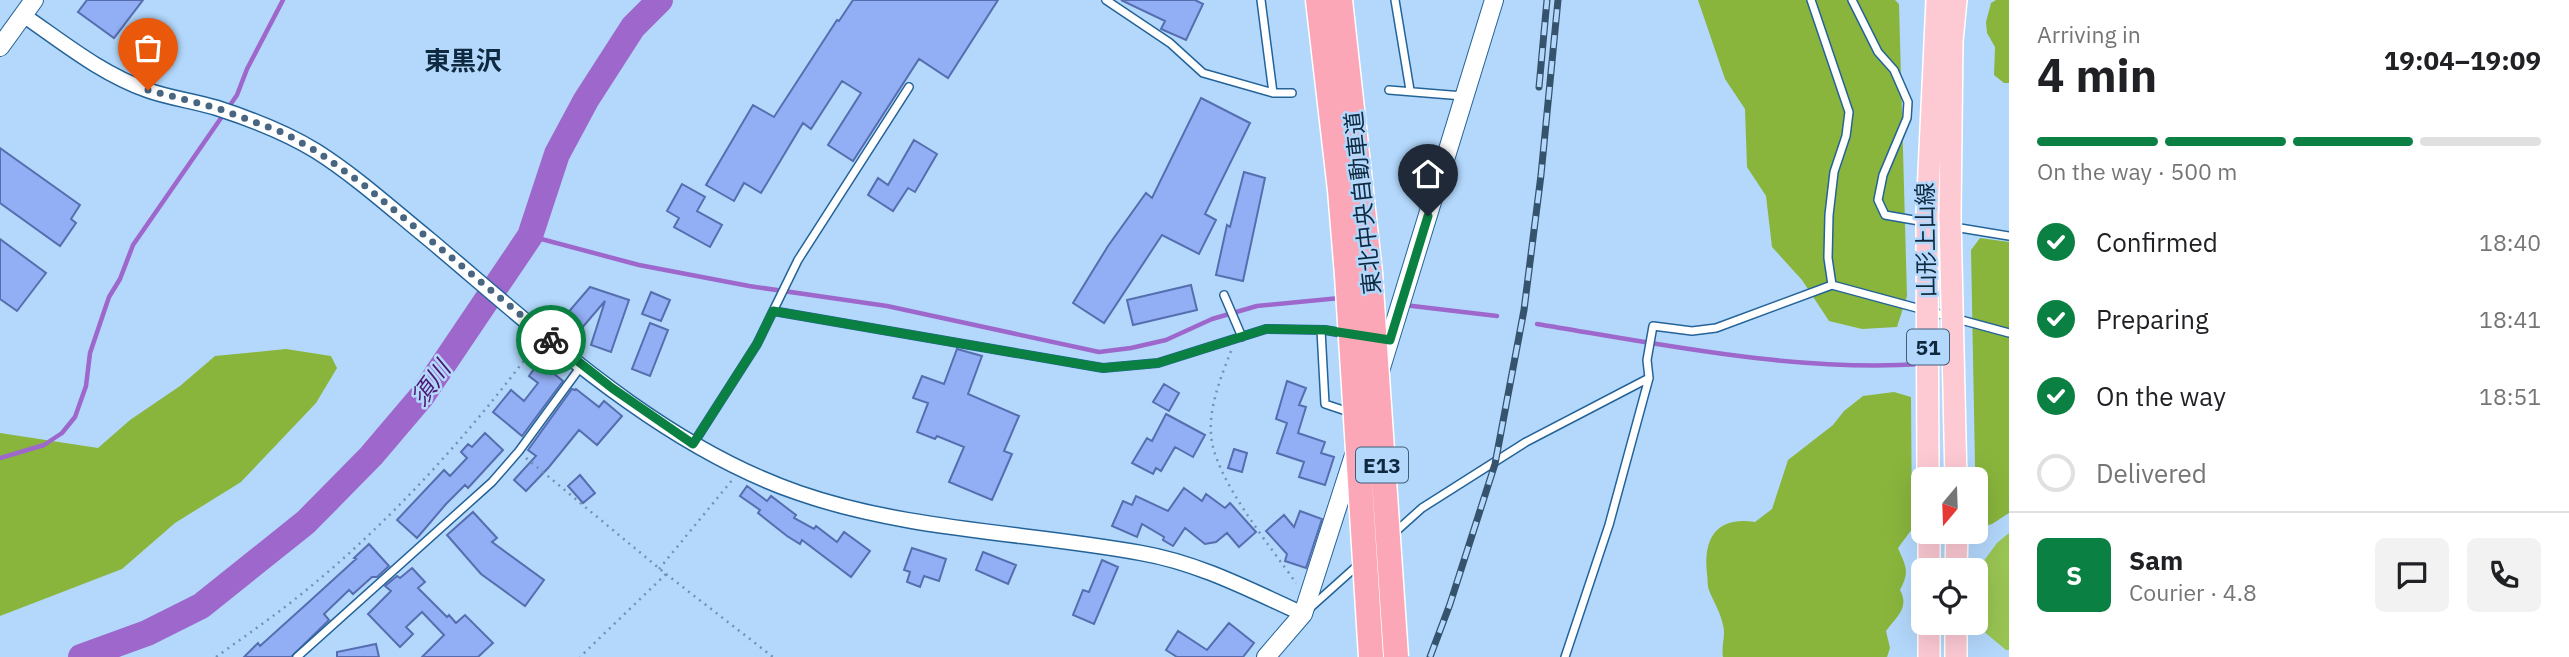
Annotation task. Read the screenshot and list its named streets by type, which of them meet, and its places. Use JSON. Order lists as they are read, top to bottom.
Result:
{
  "streets": {
    "highway": ["東北中央自動車道", "E13"],
    "main road": ["山形上山線", "51"]
  },
  "districts": ["東黒沢"],
  "water": ["須川"],
  "north": "bottom",
  "page": {
    "heading": ["4 min", "Arriving in", "19:04–19:09"],
    "panel": ["Sam", "Courier · 4.8"],
    "bar": "On the way · 500 m",
    "list": [
      ["Confirmed", "18:40"],
      ["Preparing", "18:41"],
      ["On the way", "18:51"],
      "Delivered"
    ],
    "round": "S"
  }
}
